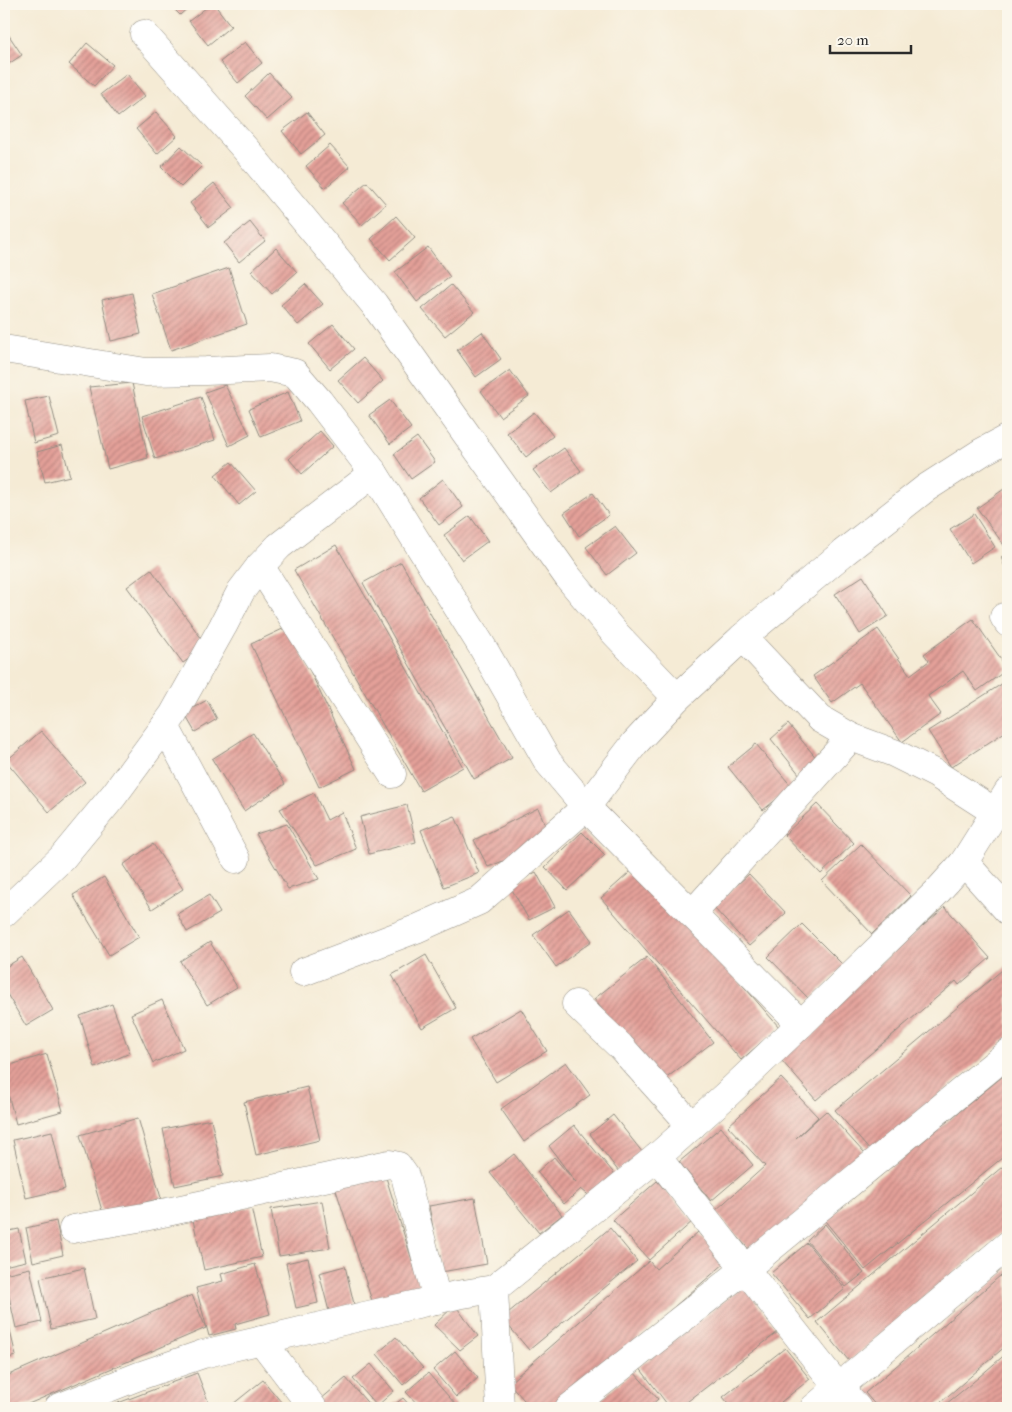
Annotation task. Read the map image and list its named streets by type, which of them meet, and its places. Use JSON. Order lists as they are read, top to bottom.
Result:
{
  "scale_bar": "20 m"
}
